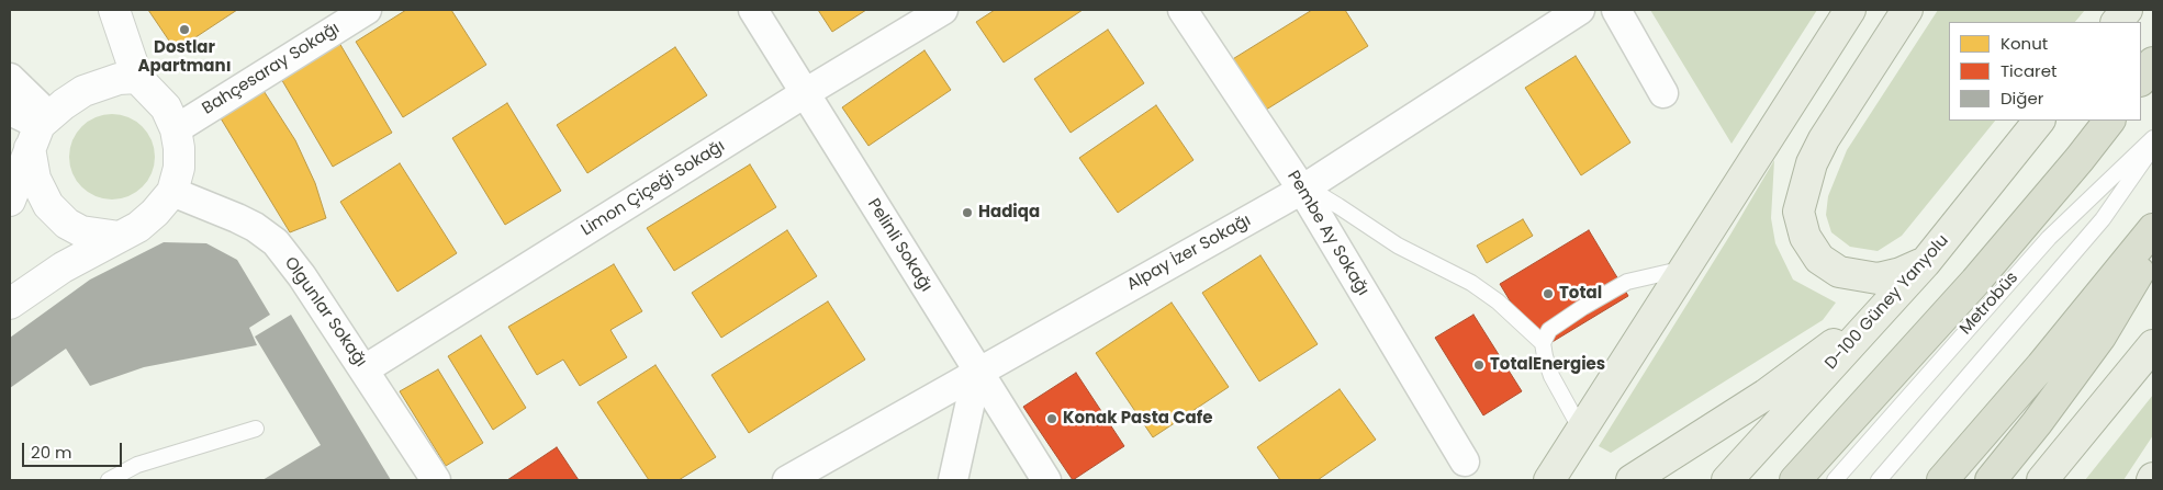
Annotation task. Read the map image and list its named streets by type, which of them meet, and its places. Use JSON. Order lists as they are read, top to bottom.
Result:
{
  "streets": {
    "main road": ["D-100 Güney Yanyolu"],
    "street": [
      "Bahçesaray Sokağı",
      "Limon Çiçeği Sokağı",
      "Pembe Ay Sokağı",
      "Pelinli Sokağı",
      "Alpay İzer Sokağı",
      "Olgunlar Sokağı"
    ],
    "lane": ["Metrobüs"]
  },
  "crossings": [
    ["Bahçesaray Sokağı", "Olgunlar Sokağı"],
    ["Limon Çiçeği Sokağı", "Pelinli Sokağı"],
    ["Limon Çiçeği Sokağı", "Olgunlar Sokağı"],
    ["Pembe Ay Sokağı", "Alpay İzer Sokağı"],
    ["Pelinli Sokağı", "Alpay İzer Sokağı"]
  ],
  "places": [
    "Dostlar Apartmanı",
    "Hadiqa",
    "Total",
    "TotalEnergies",
    "Konak Pasta Cafe"
  ],
  "legend": ["Konut", "Ticaret", "Diğer"],
  "scale_bar": "20 m"
}
